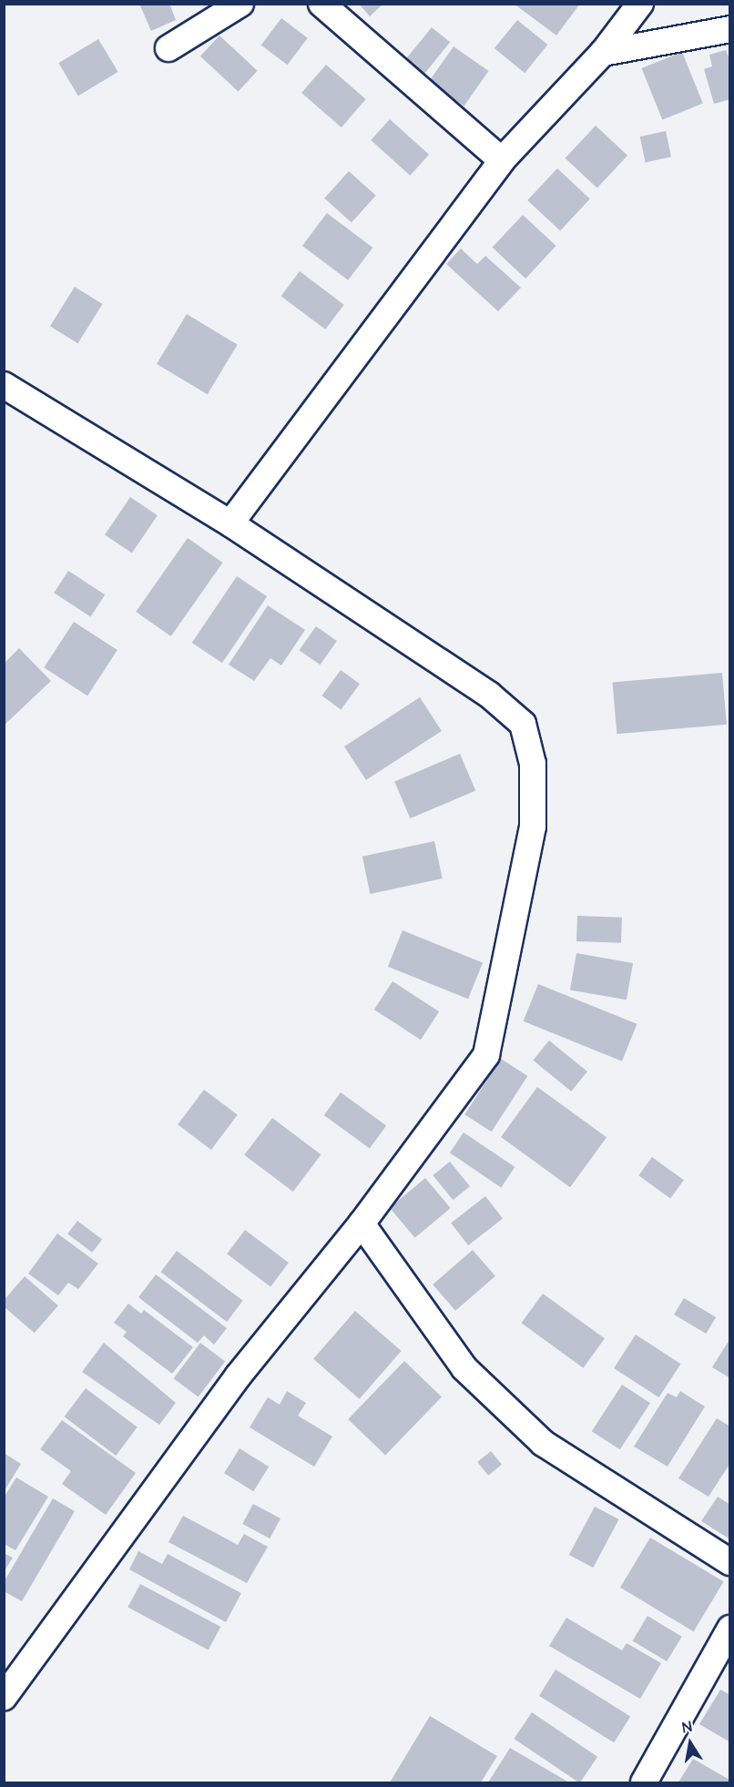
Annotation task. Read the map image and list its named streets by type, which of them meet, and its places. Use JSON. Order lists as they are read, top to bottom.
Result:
{
  "north": "top"
}
